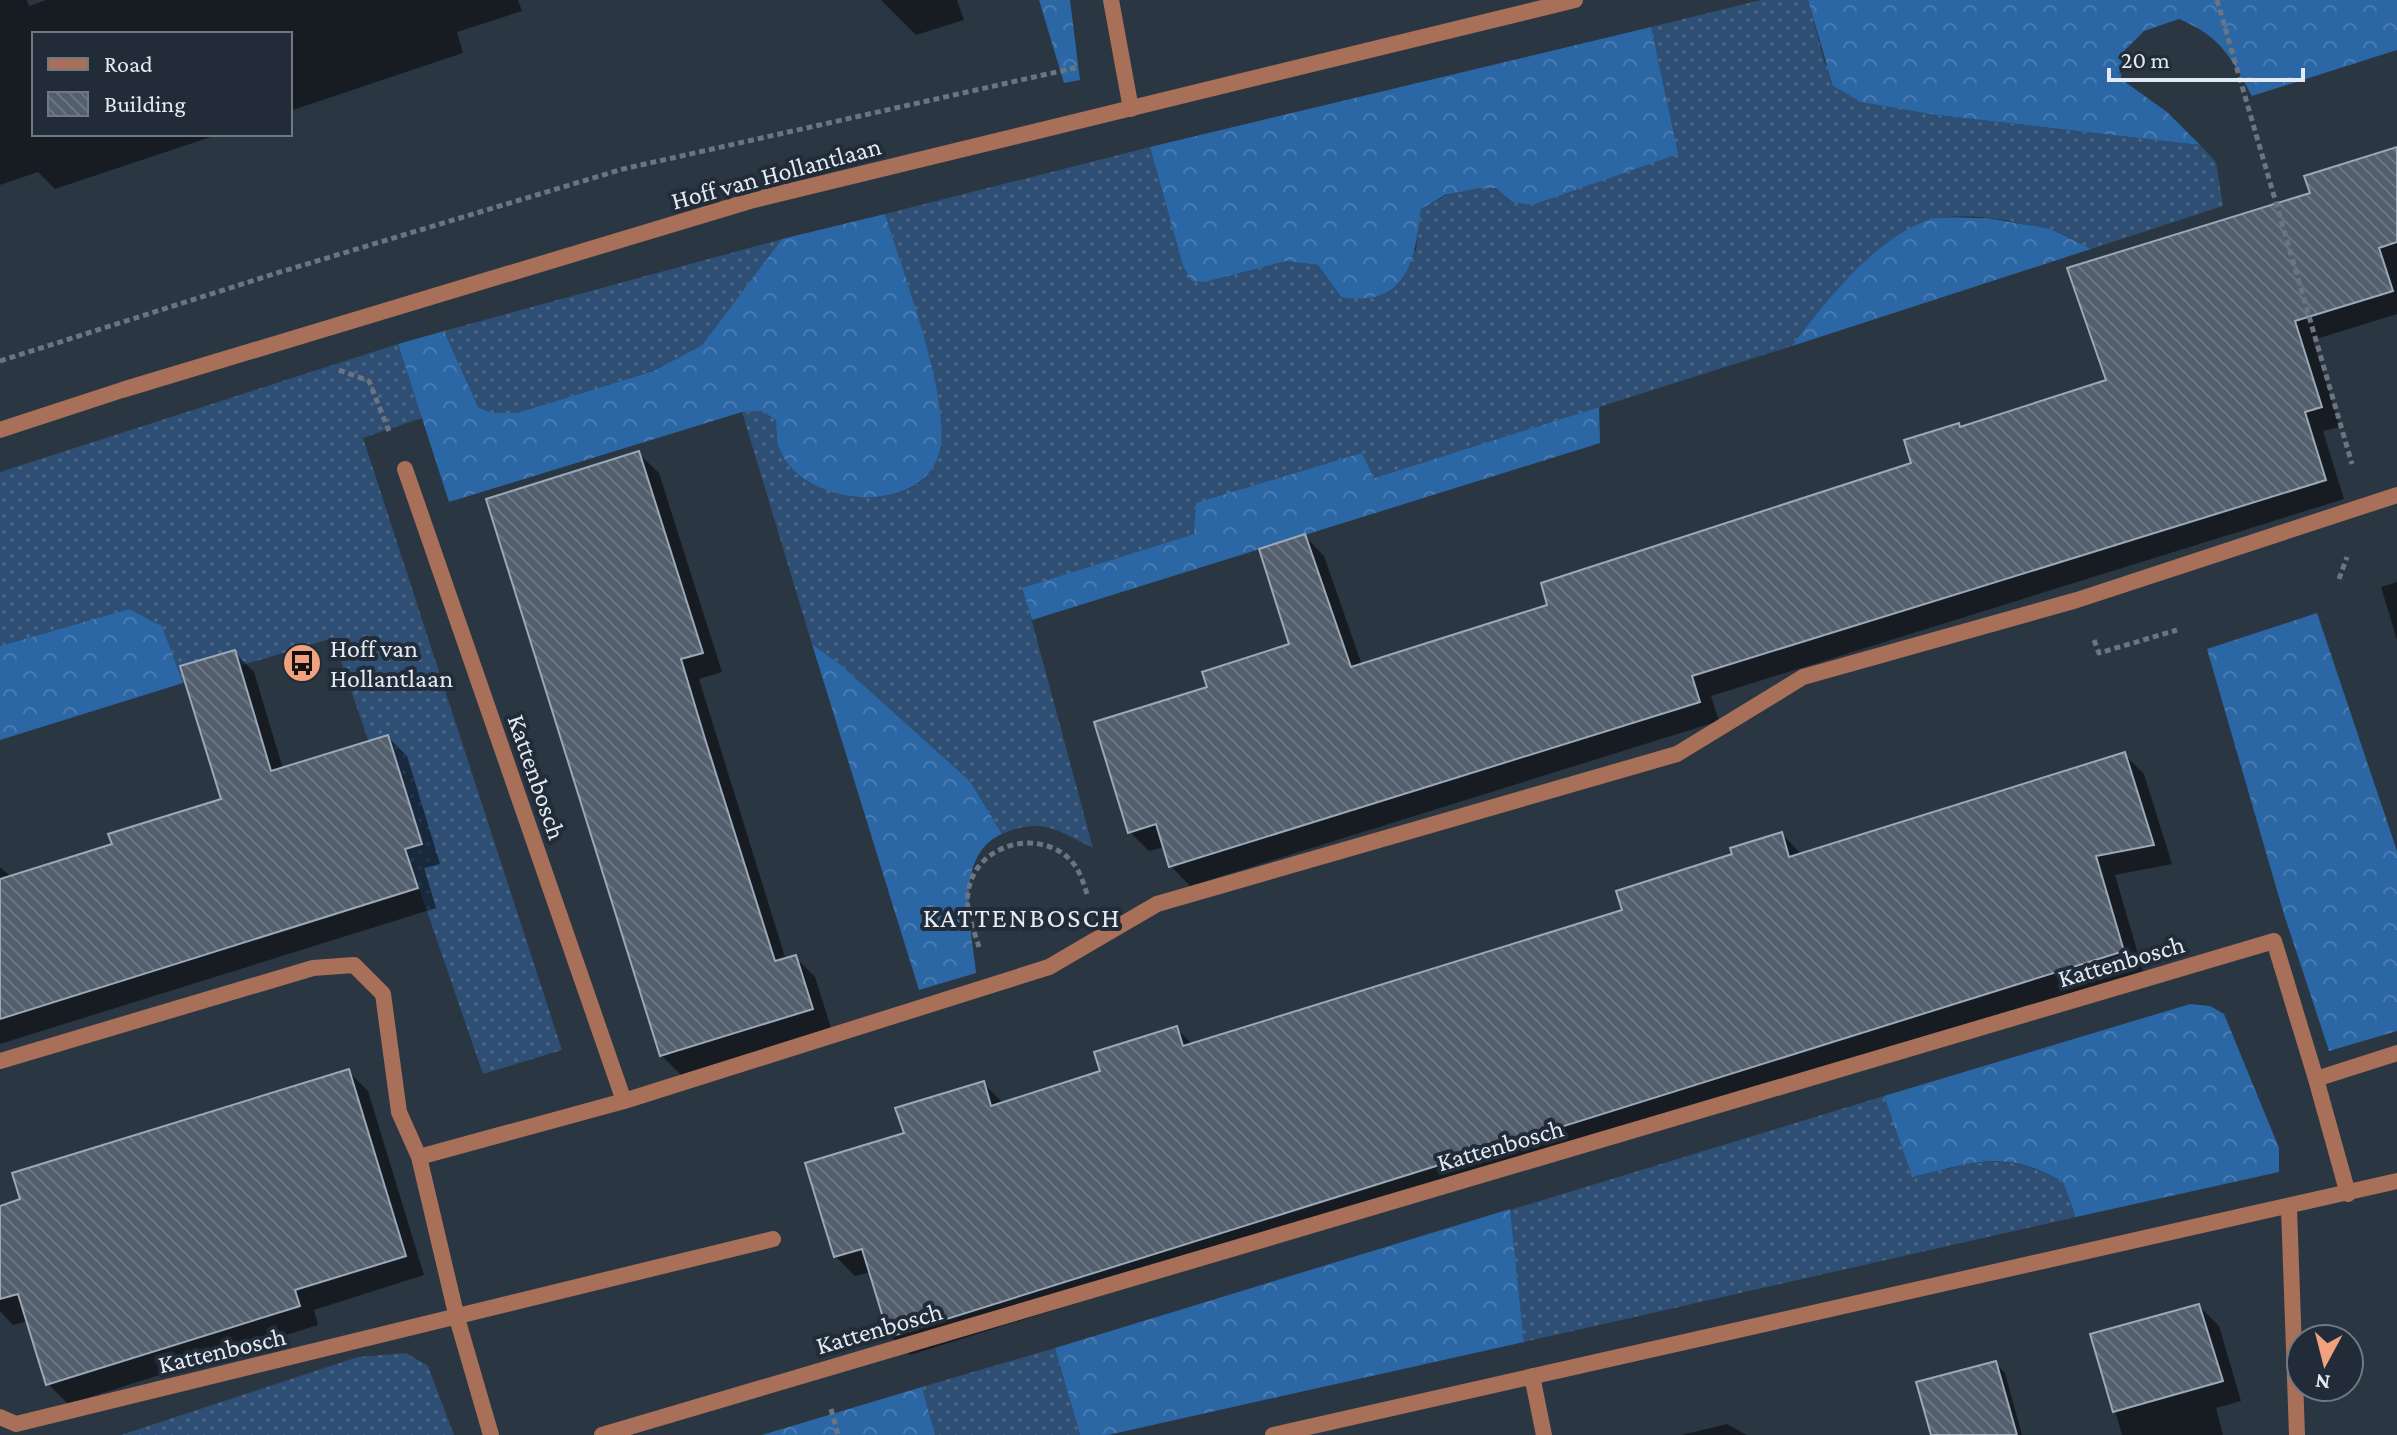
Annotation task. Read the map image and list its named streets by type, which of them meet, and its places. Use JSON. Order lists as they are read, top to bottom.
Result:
{
  "streets": {
    "street": ["Hoff van Hollantlaan", "Kattenbosch"]
  },
  "districts": ["KATTENBOSCH"],
  "places": {
    "bus stop": ["Hoff van Hollantlaan"]
  },
  "legend": ["Road", "Building"],
  "scale_bar": "20 m",
  "north": "bottom"
}
